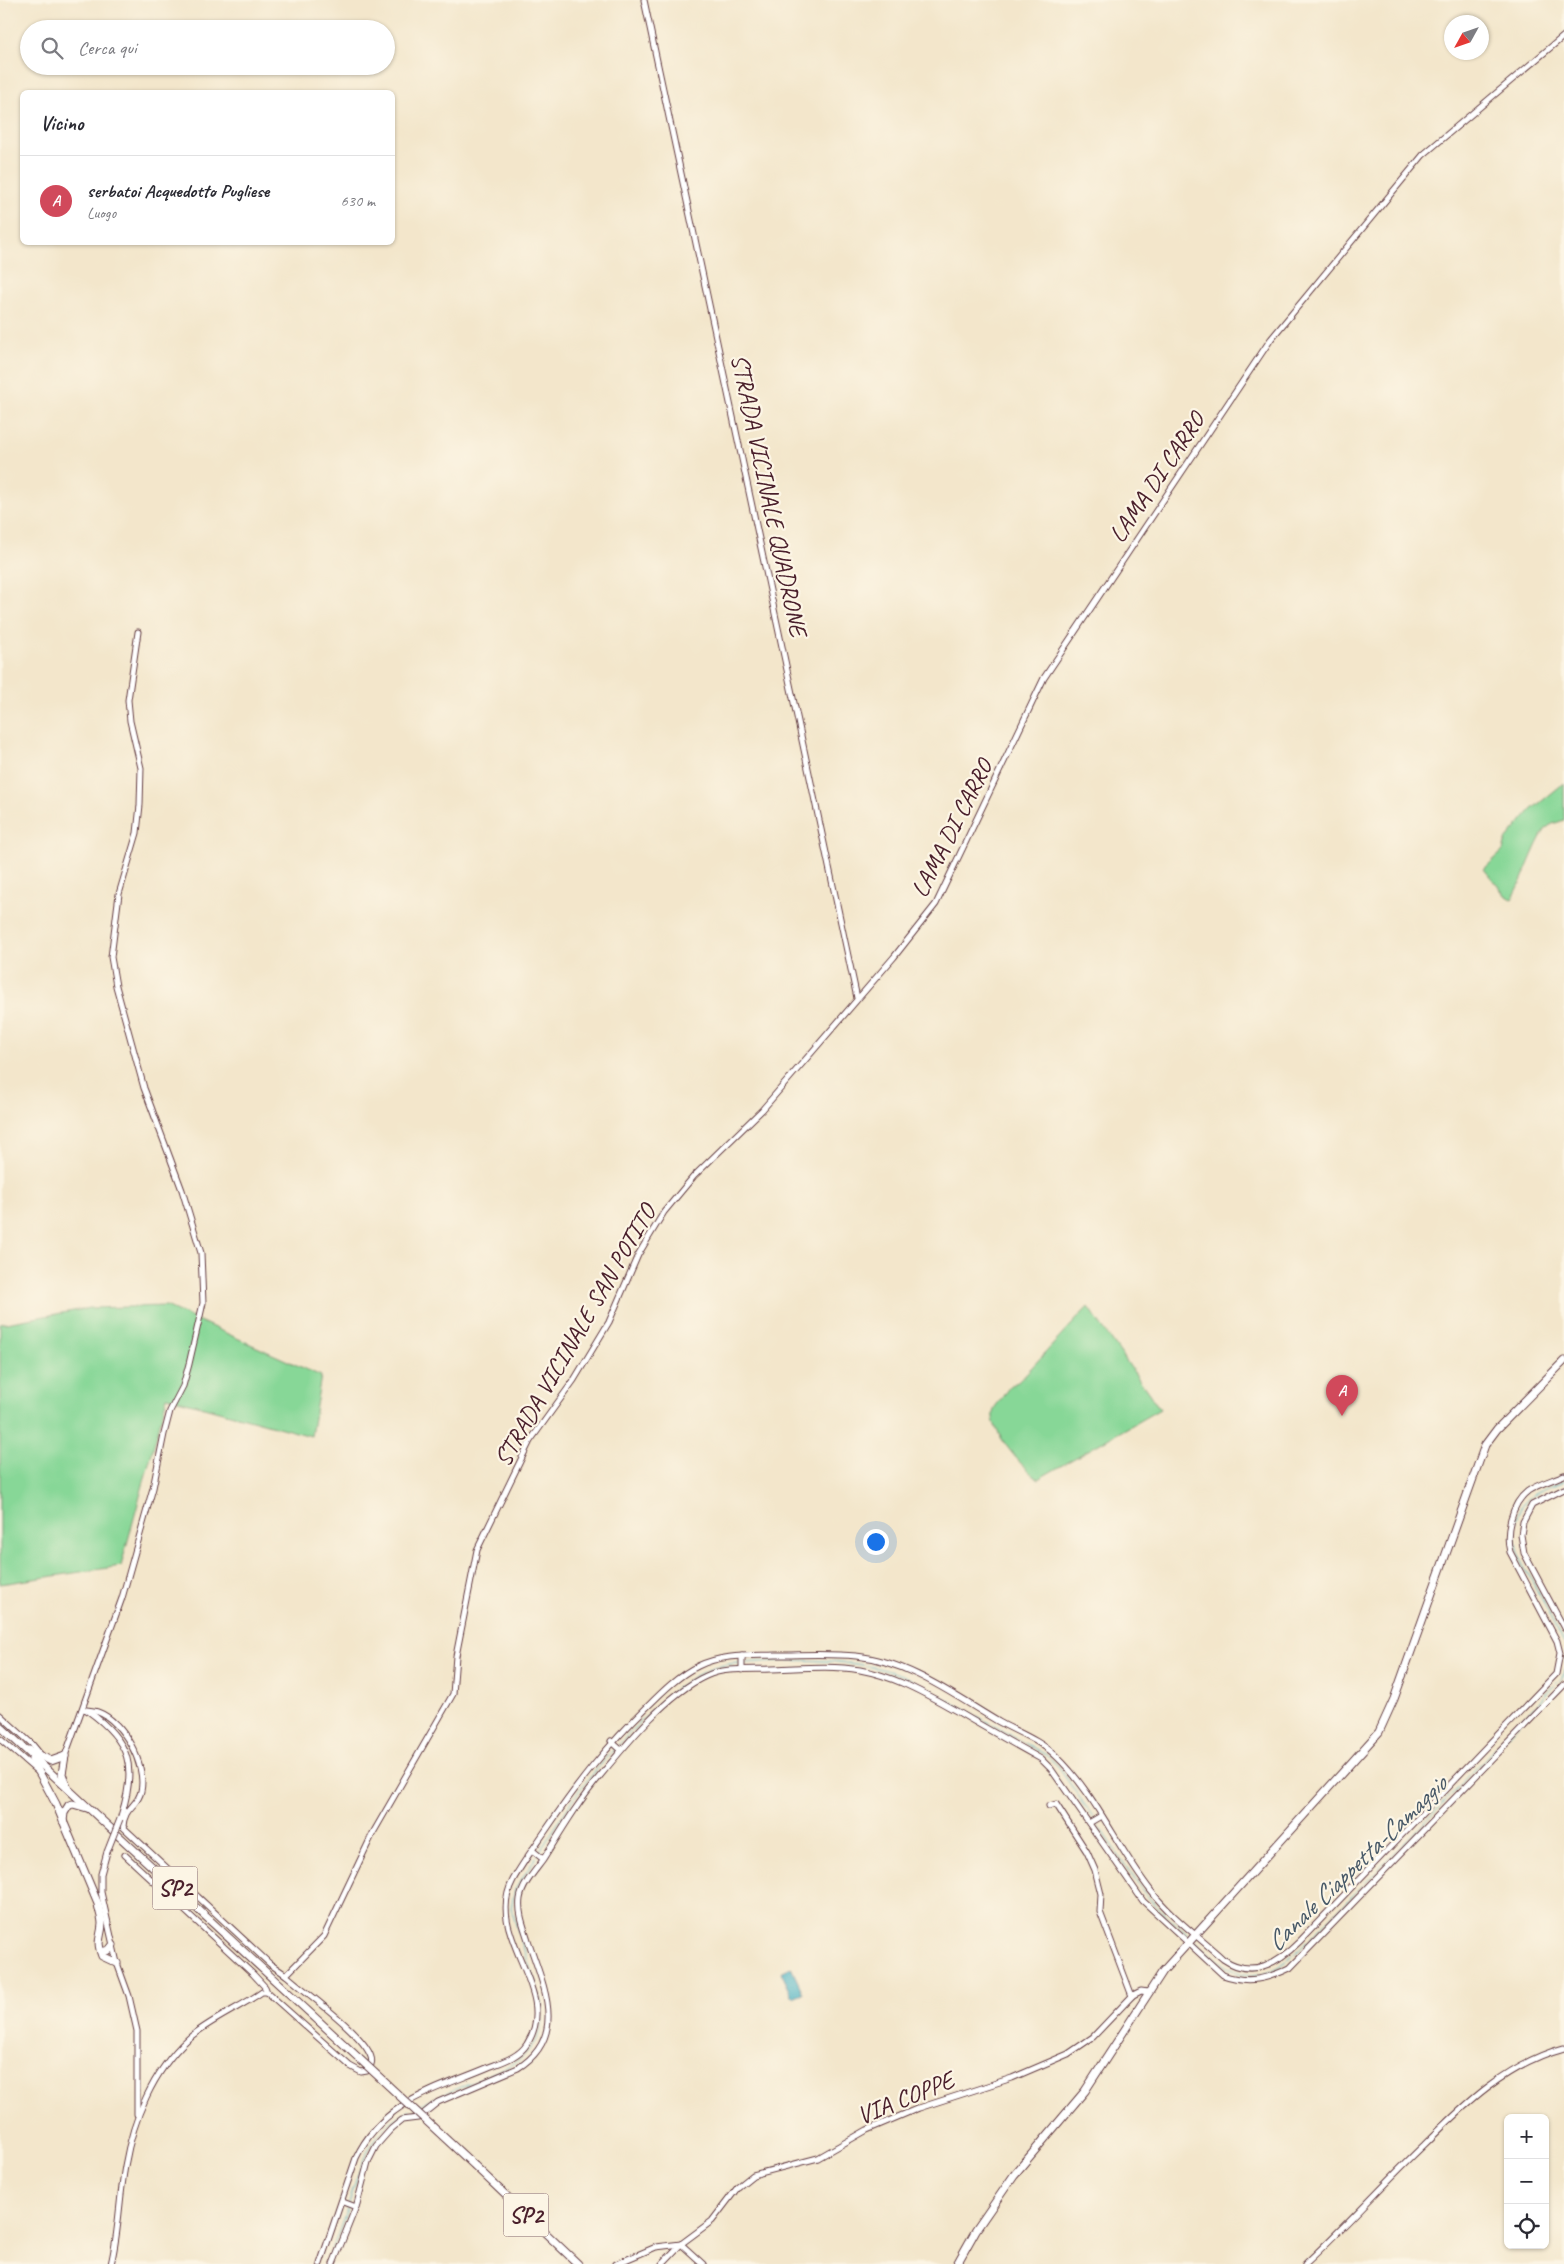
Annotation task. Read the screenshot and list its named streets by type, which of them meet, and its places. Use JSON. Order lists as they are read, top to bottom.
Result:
{
  "streets": {
    "main road": ["SP2"],
    "street": [
      "LAMA DI CARRO",
      "STRADA VICINALE QUADRONE",
      "STRADA VICINALE SAN POTITO",
      "VIA COPPE"
    ]
  },
  "crossings": [
    ["LAMA DI CARRO", "STRADA VICINALE QUADRONE"],
    ["LAMA DI CARRO", "STRADA VICINALE SAN POTITO"],
    ["STRADA VICINALE QUADRONE", "STRADA VICINALE SAN POTITO"]
  ],
  "water": ["Canale Ciappetta-Camaggio"],
  "north": "bottom left",
  "page": {
    "search": "Cerca qui",
    "heading": "Vicino",
    "list": [
      {
        "mark": "A",
        "name": "serbatoi Acquedotto Pugliese",
        "note": "Luogo",
        "value": "630 m"
      }
    ],
    "pins": "A",
    "map_buttons": ["+", "−"]
  }
}
